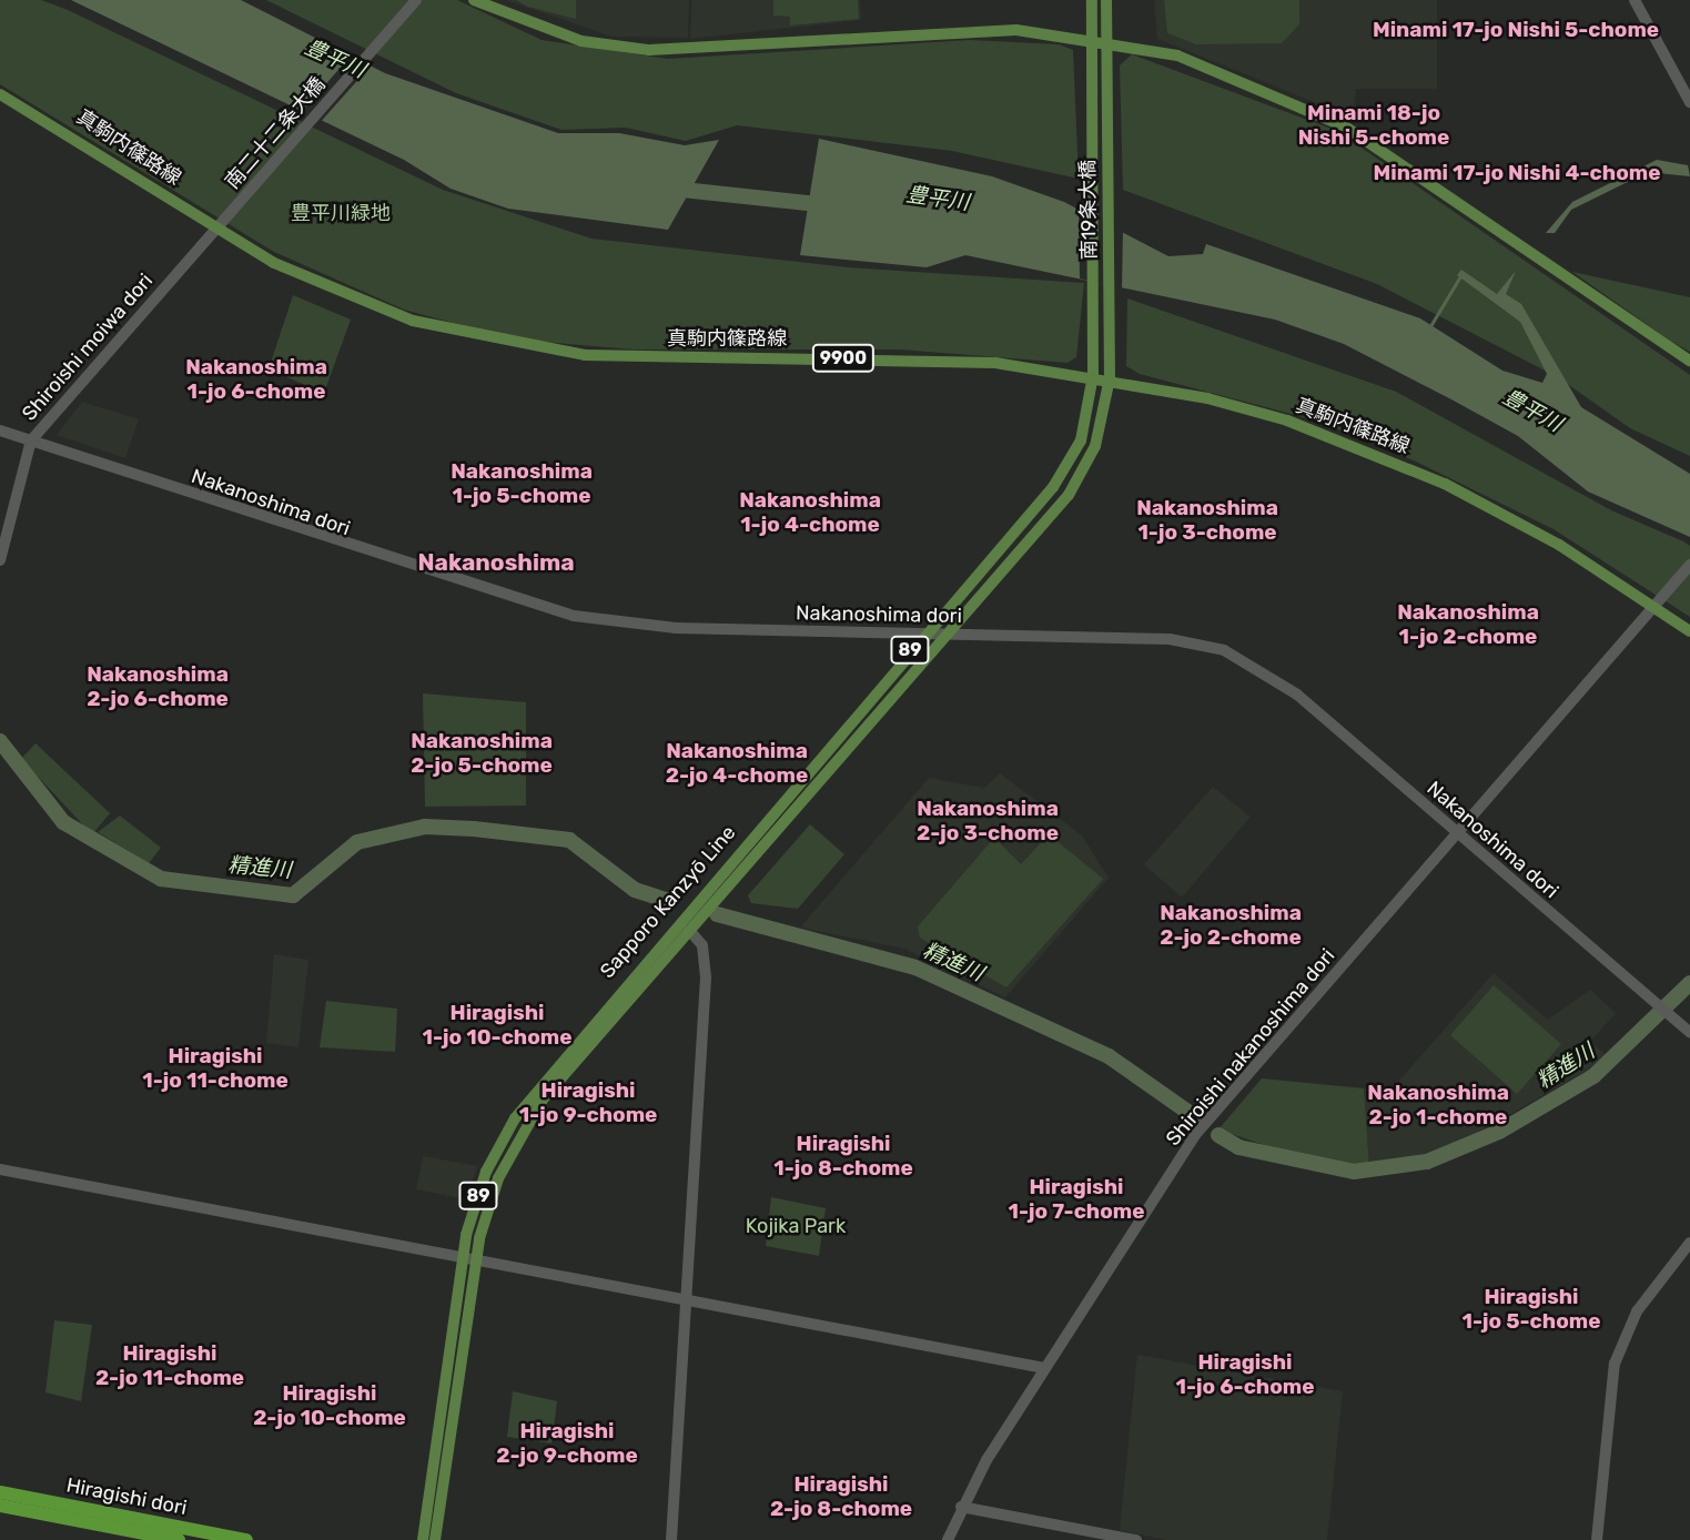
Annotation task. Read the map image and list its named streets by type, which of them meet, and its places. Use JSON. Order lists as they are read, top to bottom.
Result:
{
  "streets": {
    "highway": ["Hiragishi dori"],
    "main road": [
      "真駒内篠路線",
      "南19条大橋",
      "9900",
      "89",
      "Sapporo Kanzyō Line"
    ],
    "street": [
      "南二十二条大橋",
      "Shiroishi moiwa dori",
      "Nakanoshima dori",
      "Shiroishi nakanoshima dori"
    ]
  },
  "crossings": [
    ["南二十二条大橋", "真駒内篠路線"],
    ["南二十二条大橋", "Shiroishi moiwa dori"],
    ["真駒内篠路線", "南19条大橋"],
    ["真駒内篠路線", "Shiroishi moiwa dori"],
    ["真駒内篠路線", "Sapporo Kanzyō Line"],
    ["真駒内篠路線", "Shiroishi nakanoshima dori"],
    ["南19条大橋", "89"],
    ["南19条大橋", "Sapporo Kanzyō Line"],
    ["Shiroishi moiwa dori", "Nakanoshima dori"],
    ["Nakanoshima dori", "Sapporo Kanzyō Line"],
    ["Nakanoshima dori", "Shiroishi nakanoshima dori"]
  ],
  "districts": [
    "Minami 17-jo Nishi 5-chome",
    "Minami 18-jo Nishi 5-chome",
    "Minami 17-jo Nishi 4-chome",
    "Nakanoshima 1-jo 6-chome",
    "Nakanoshima 1-jo 5-chome",
    "Nakanoshima 1-jo 4-chome",
    "Nakanoshima 1-jo 3-chome",
    "Nakanoshima",
    "Nakanoshima 1-jo 2-chome",
    "Nakanoshima 2-jo 6-chome",
    "Nakanoshima 2-jo 5-chome",
    "Nakanoshima 2-jo 4-chome",
    "Nakanoshima 2-jo 3-chome",
    "Nakanoshima 2-jo 2-chome",
    "Hiragishi 1-jo 10-chome",
    "Hiragishi 1-jo 11-chome",
    "Hiragishi 1-jo 9-chome",
    "Nakanoshima 2-jo 1-chome",
    "Hiragishi 1-jo 8-chome",
    "Hiragishi 1-jo 7-chome",
    "Hiragishi 1-jo 5-chome",
    "Hiragishi 2-jo 11-chome",
    "Hiragishi 1-jo 6-chome",
    "Hiragishi 2-jo 10-chome",
    "Hiragishi 2-jo 9-chome",
    "Hiragishi 2-jo 8-chome"
  ],
  "water": ["豊平川", "精進川"],
  "parks": ["豊平川緑地", "Kojika Park"]
}
